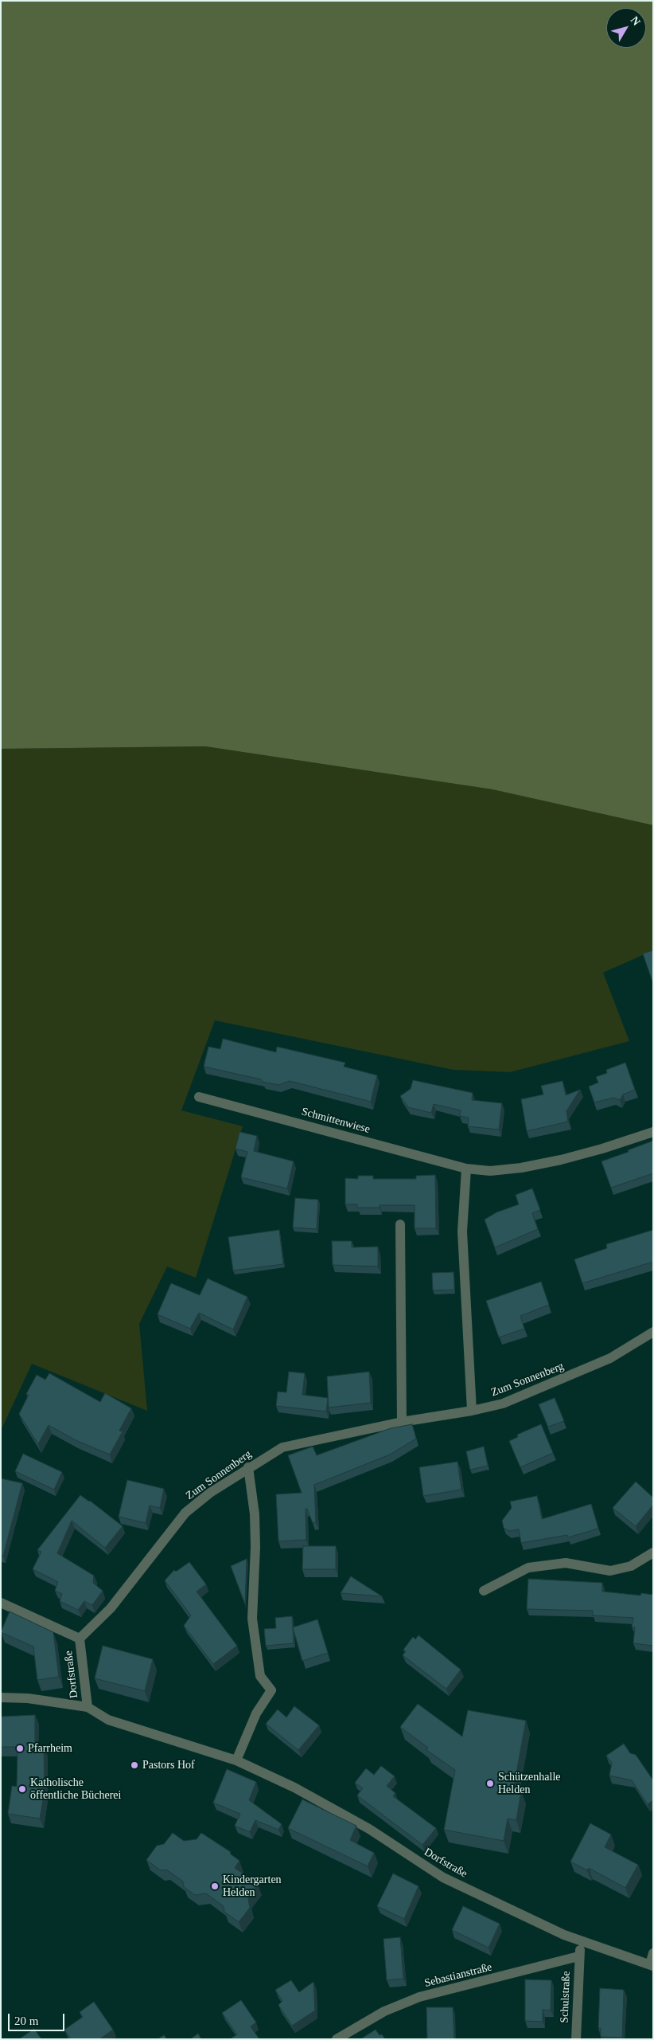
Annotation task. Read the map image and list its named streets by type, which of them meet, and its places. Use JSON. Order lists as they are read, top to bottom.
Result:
{
  "streets": {
    "street": [
      "Schmittenwiese",
      "Zum Sonnenberg",
      "Dorfstraße",
      "Sebastianstraße",
      "Schulstraße"
    ]
  },
  "crossings": [
    ["Zum Sonnenberg", "Dorfstraße"],
    ["Sebastianstraße", "Schulstraße"]
  ],
  "places": [
    "Pfarrheim",
    "Pastors Hof",
    "Schützenhalle Helden",
    "Katholische öffentliche Bücherei",
    "Kindergarten Helden"
  ],
  "scale_bar": "20 m",
  "north": "top right"
}
